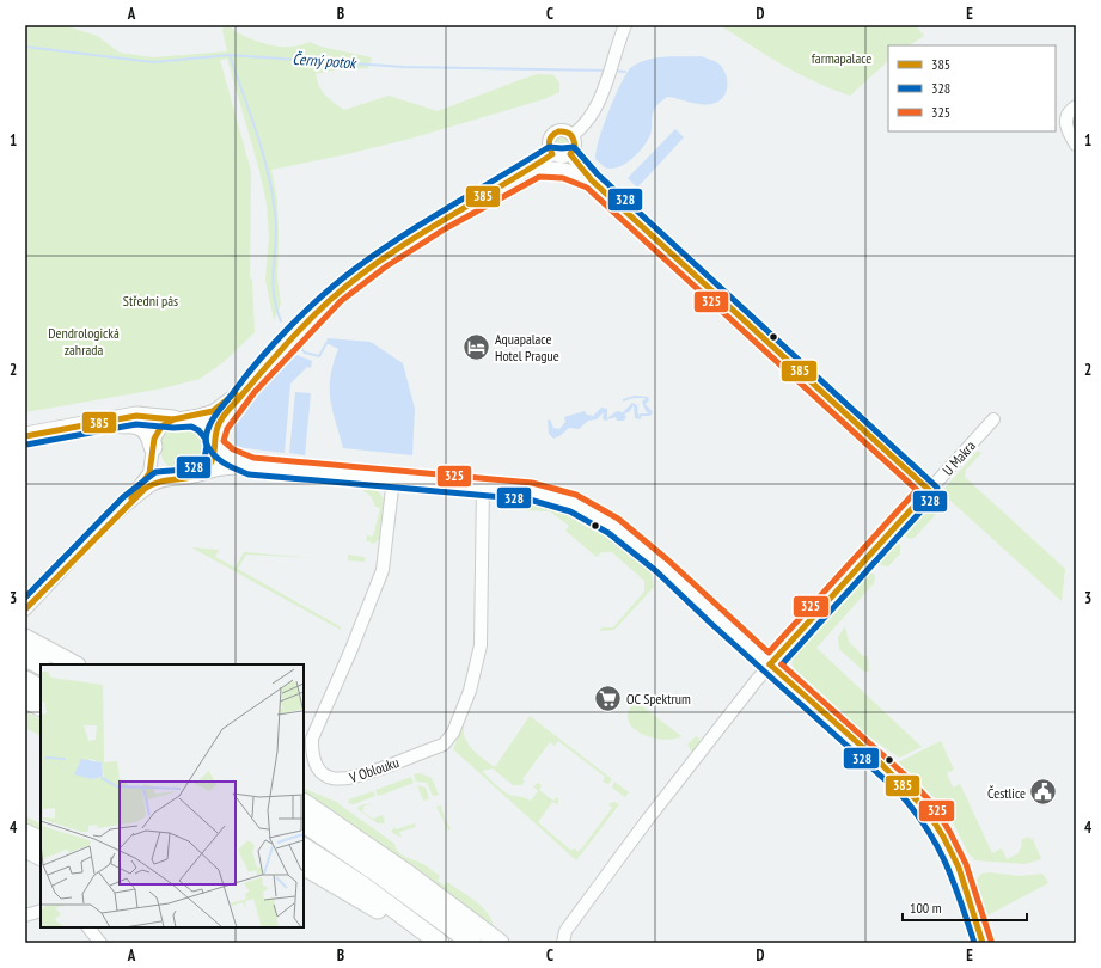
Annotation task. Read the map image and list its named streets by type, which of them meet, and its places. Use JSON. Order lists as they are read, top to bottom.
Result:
{
  "streets": {
    "street": ["U Makra", "V Oblouku"]
  },
  "water": ["Černý potok"],
  "parks": ["farmapalace", "Střední pás", "Dendrologická zahrada"],
  "places": {
    "hotel": ["Aquapalace Hotel Prague"],
    "supermarket": ["OC Spektrum"],
    "public building": ["Čestlice"]
  },
  "lines": ["transit line 385", "transit line 328", "transit line 325"],
  "legend": ["385", "328", "325"],
  "scale_bar": "100 m",
  "grid": {
    "columns": [
      "A",
      "B",
      "C",
      "D",
      "E"
    ],
    "rows": [
      "1",
      "2",
      "3",
      "4"
    ]
  }
}
